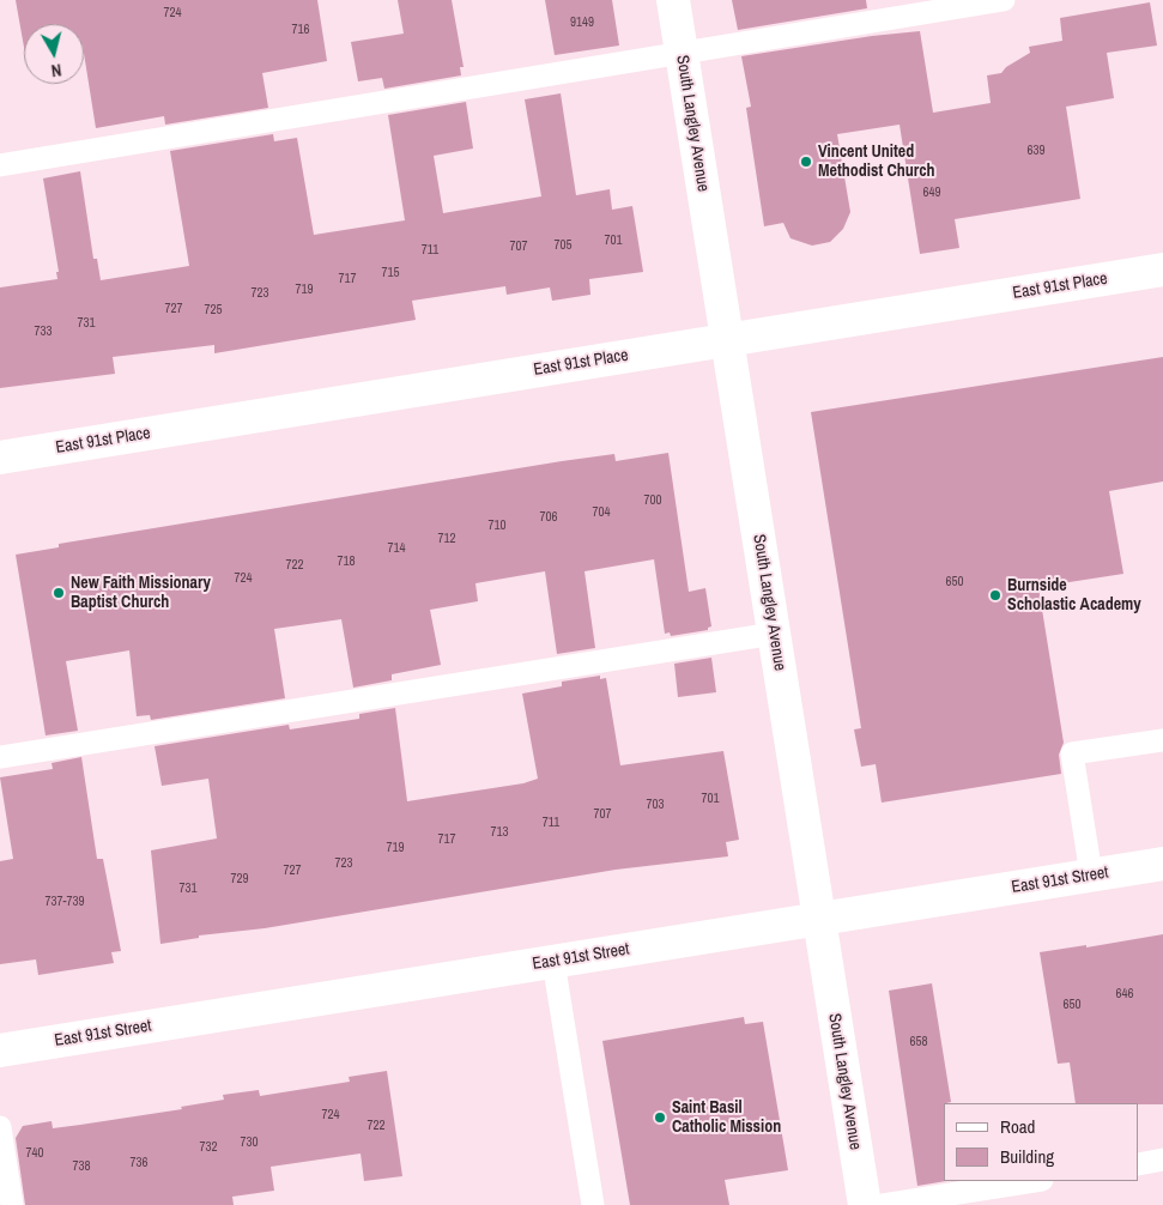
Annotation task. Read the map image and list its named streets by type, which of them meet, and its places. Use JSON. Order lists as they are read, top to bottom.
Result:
{
  "streets": {
    "street": ["South Langley Avenue", "East 91st Place", "East 91st Street"]
  },
  "crossings": [
    ["South Langley Avenue", "East 91st Place"],
    ["South Langley Avenue", "East 91st Street"]
  ],
  "places": [
    "Vincent United Methodist Church",
    "New Faith Missionary Baptist Church",
    "Burnside Scholastic Academy",
    "Saint Basil Catholic Mission"
  ],
  "house_numbers": [
    "724",
    "9149",
    "716",
    "639",
    "649",
    "701",
    "705",
    "707",
    "711",
    "715",
    "717",
    "719",
    "723",
    "727",
    "725",
    "731",
    "733",
    "700",
    "704",
    "706",
    "710",
    "712",
    "714",
    "718",
    "722",
    "724",
    "650",
    "701",
    "703",
    "707",
    "711",
    "713",
    "717",
    "719",
    "723",
    "727",
    "729",
    "731",
    "737-739",
    "646",
    "650",
    "658",
    "724",
    "722",
    "730",
    "732",
    "740",
    "736",
    "738"
  ],
  "legend": ["Road", "Building"],
  "north": "bottom"
}
